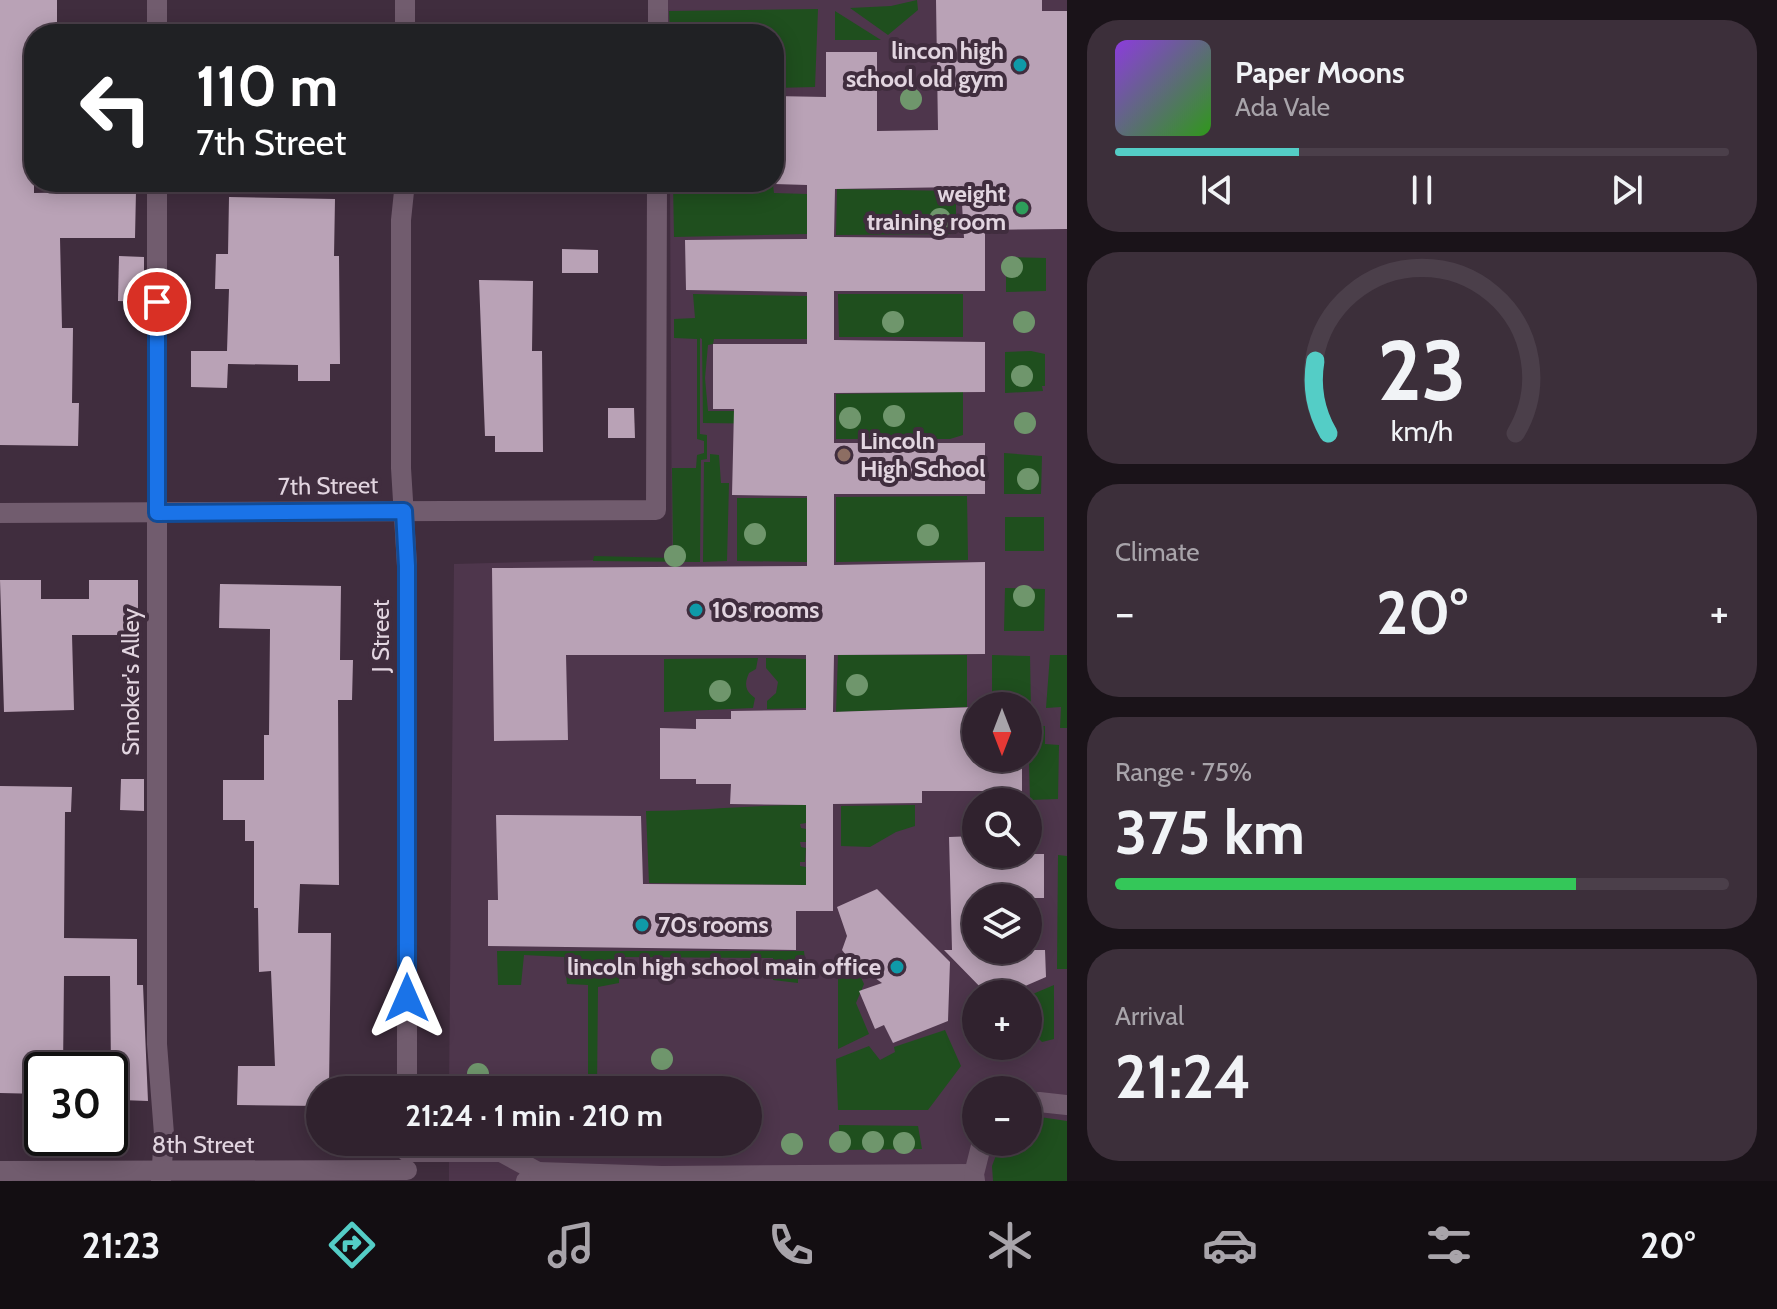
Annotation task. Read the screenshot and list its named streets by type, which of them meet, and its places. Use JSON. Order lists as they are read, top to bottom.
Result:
{
  "streets": {
    "street": [
      "7th Street",
      "J Street",
      "Smoker's Alley",
      "8th Street"
    ]
  },
  "crossings": [
    ["7th Street", "J Street"],
    ["7th Street", "Smoker's Alley"],
    ["Smoker's Alley", "8th Street"]
  ],
  "places": [
    "lincon high school old gym",
    "weight training room",
    "Lincoln High School",
    "10s rooms",
    "70s rooms",
    "lincoln high school main office"
  ],
  "north": "bottom",
  "page": {
    "turn": ["110 m", "7th Street"],
    "song": ["Paper Moons", "Ada Vale"],
    "tile": [
      "Climate",
      ["Range · 75%", "375 km"],
      ["Arrival", "21:24"]
    ],
    "heat": ["−", "20°", "+"],
    "map_buttons": ["+", "−"],
    "limit": "30",
    "trip": "21:24 · 1 min · 210 m",
    "tabs": ["21:23", "20°"],
    "gauge": ["23", "km/h"]
  }
}
